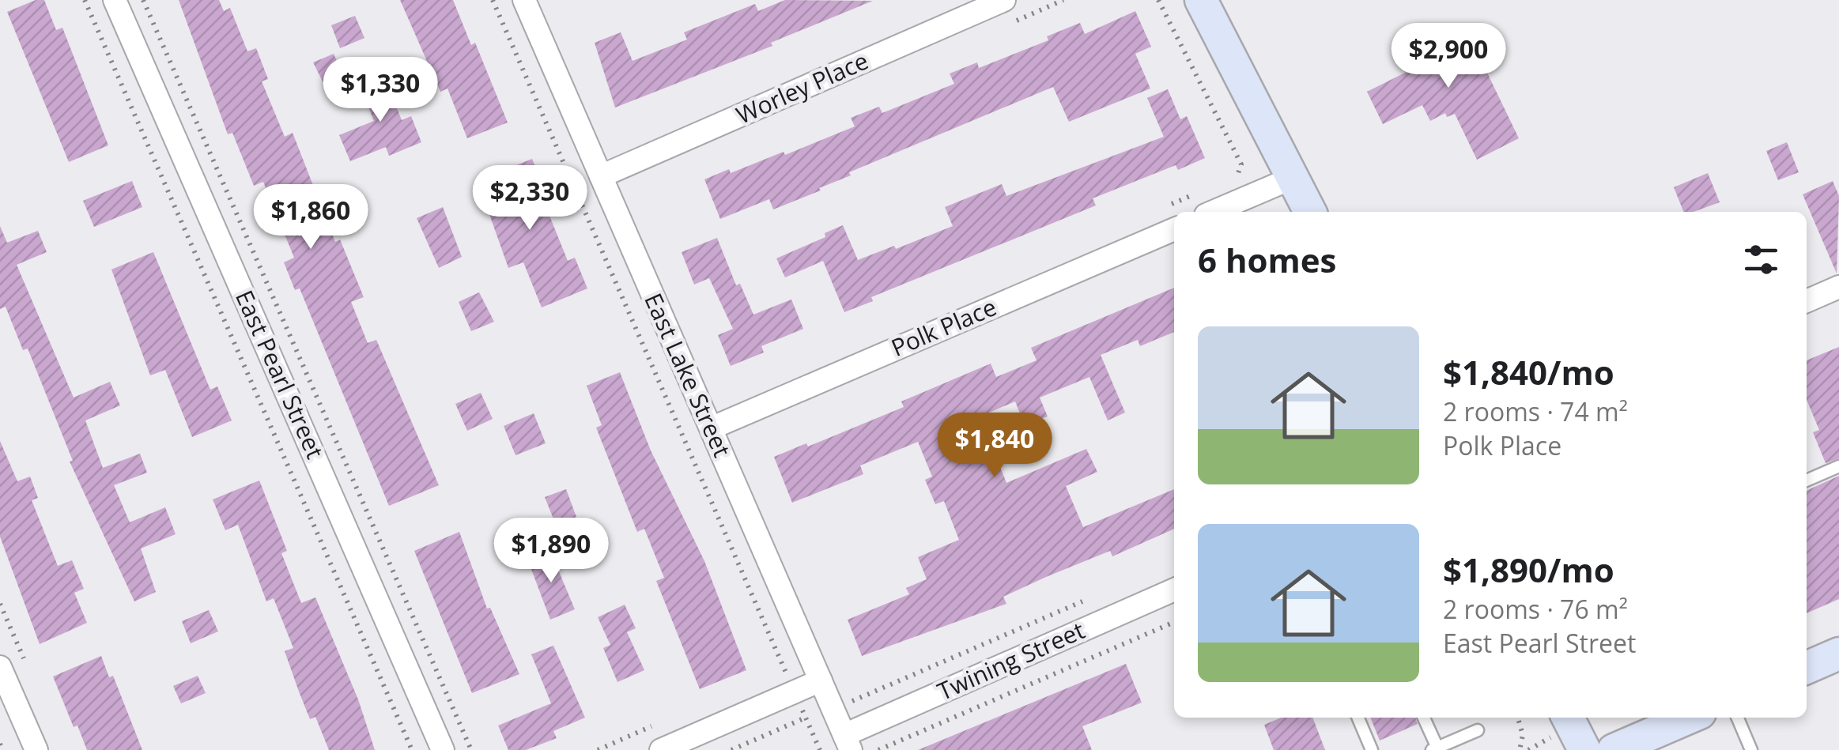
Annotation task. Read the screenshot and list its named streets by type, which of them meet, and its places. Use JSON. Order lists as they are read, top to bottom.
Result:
{
  "streets": {
    "street": [
      "Worley Place",
      "Polk Place",
      "East Pearl Street",
      "East Lake Street",
      "Twining Street"
    ]
  },
  "crossings": [
    ["Worley Place", "East Lake Street"],
    ["Polk Place", "East Lake Street"],
    ["East Lake Street", "Twining Street"]
  ],
  "page": {
    "price": [
      "$2,900",
      "$1,330",
      "$2,330",
      "$1,860",
      "$1,840",
      "$1,890"
    ],
    "heading": "6 homes",
    "list": [
      {
        "name": "$1,840/mo",
        "note": "2 rooms · 74 m² · Polk Place"
      },
      {
        "name": "$1,890/mo",
        "note": "2 rooms · 76 m² · East Pearl Street"
      }
    ]
  }
}
